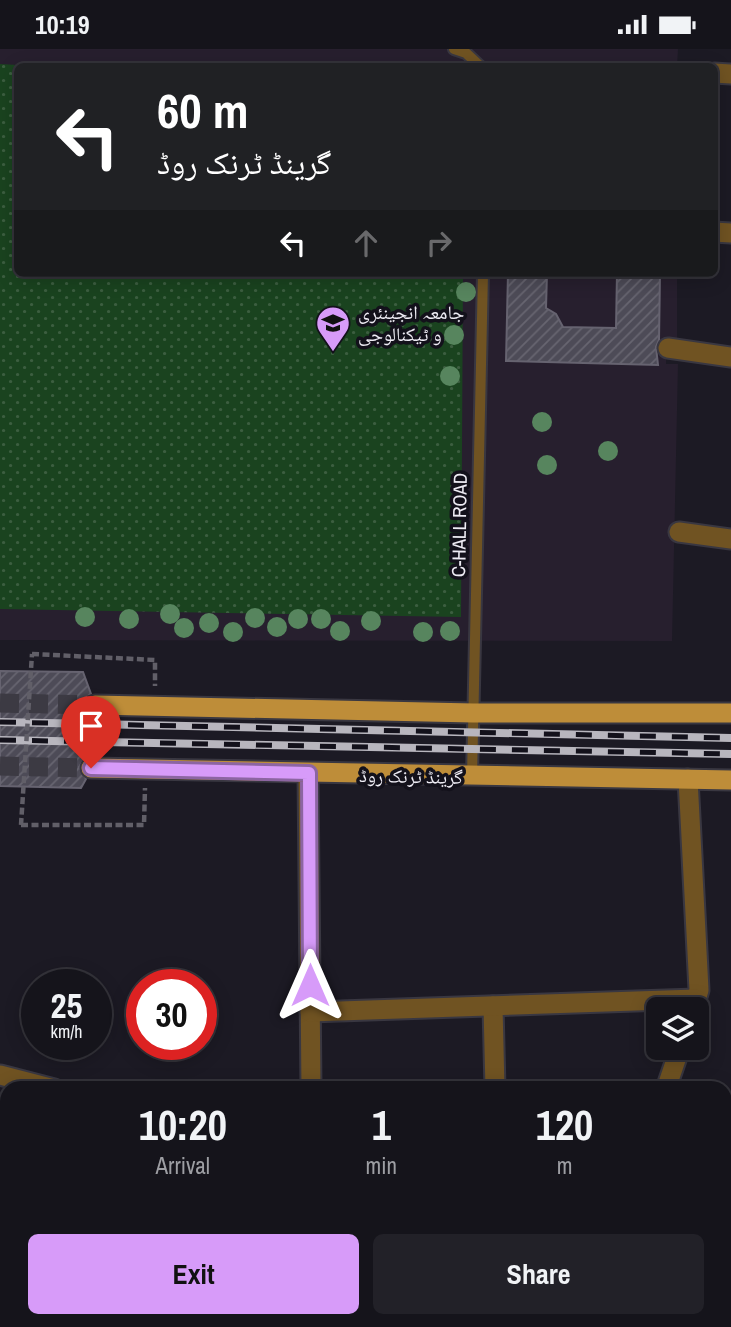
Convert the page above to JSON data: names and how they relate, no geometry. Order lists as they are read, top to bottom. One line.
{"streets":{"main road":["گرینڈ ٹرنک روڈ"],"lane":["C-HALL ROAD"]},"crossings":[["C-HALL ROAD","گرینڈ ٹرنک روڈ"]],"places":{"school or university":["جامعہ انجینئری و ٹیکنالوجی"]},"page":{"status":"10:19","turn":["60 m","گرینڈ ٹرنک روڈ"],"speed":"25 km/h","limit":"30","eta":["10:20","Arrival","1","min","120","m"],"buttons":["Exit","Share"]}}
